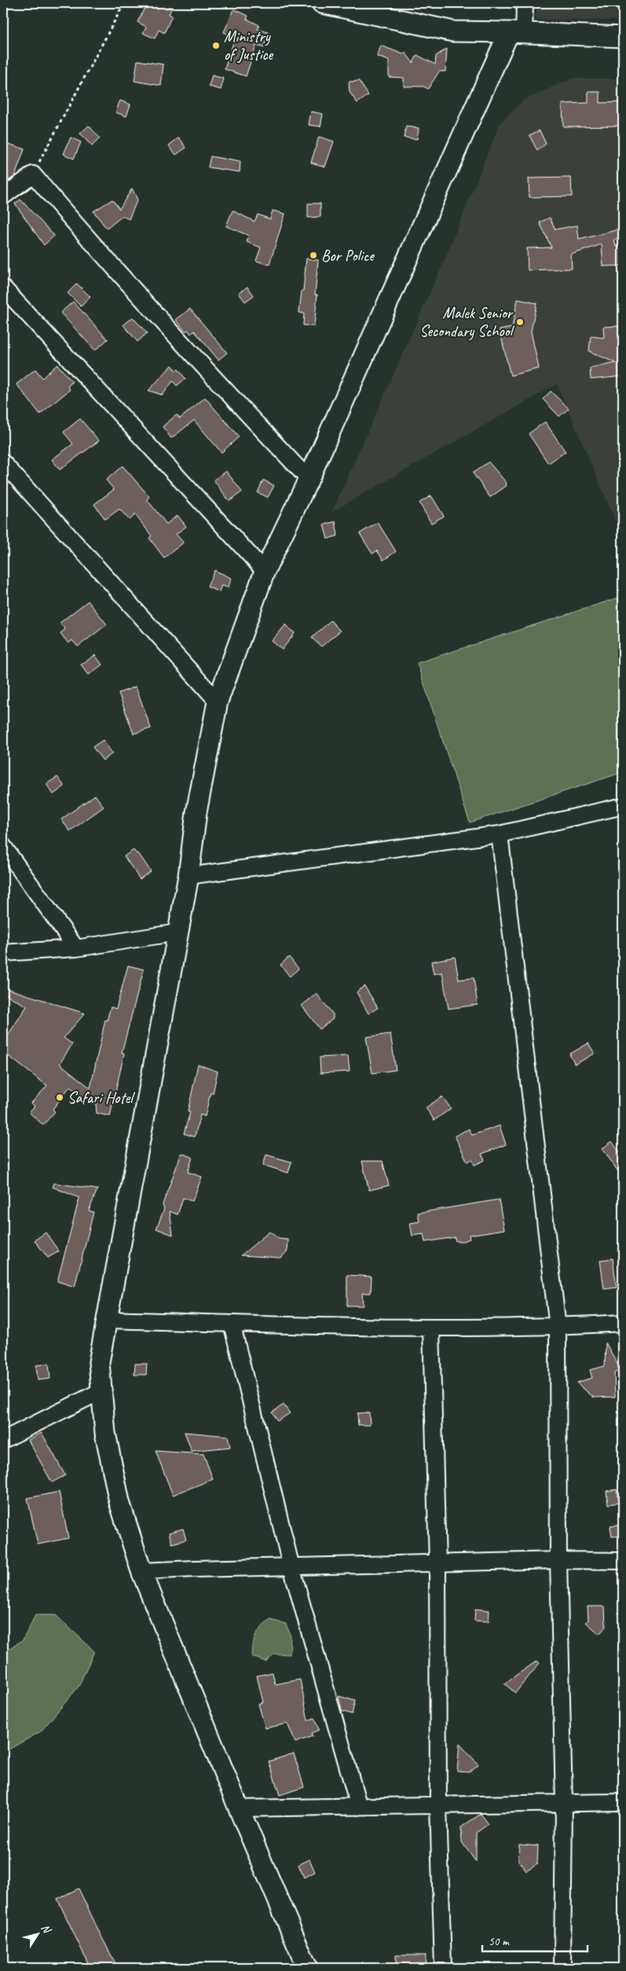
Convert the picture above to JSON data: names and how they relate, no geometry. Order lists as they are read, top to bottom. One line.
{"places":["Ministry of Justice","Bor Police","Malek Senior Secondary School","Safari Hotel"],"scale_bar":"50 m","north":"top right"}
